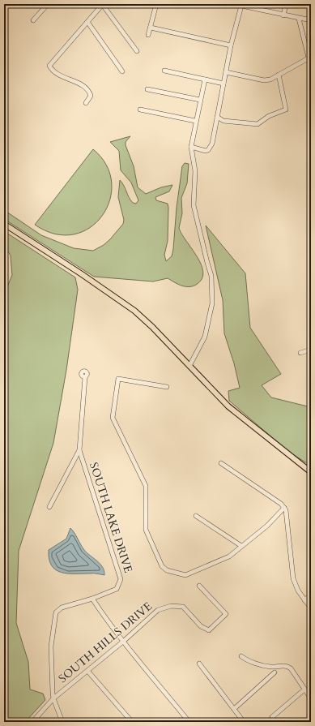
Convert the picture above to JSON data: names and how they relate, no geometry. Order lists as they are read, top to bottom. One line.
{"streets":{"street":["SOUTH LAKE DRIVE","SOUTH HILLS DRIVE"]},"crossings":[["SOUTH LAKE DRIVE","SOUTH HILLS DRIVE"]]}
